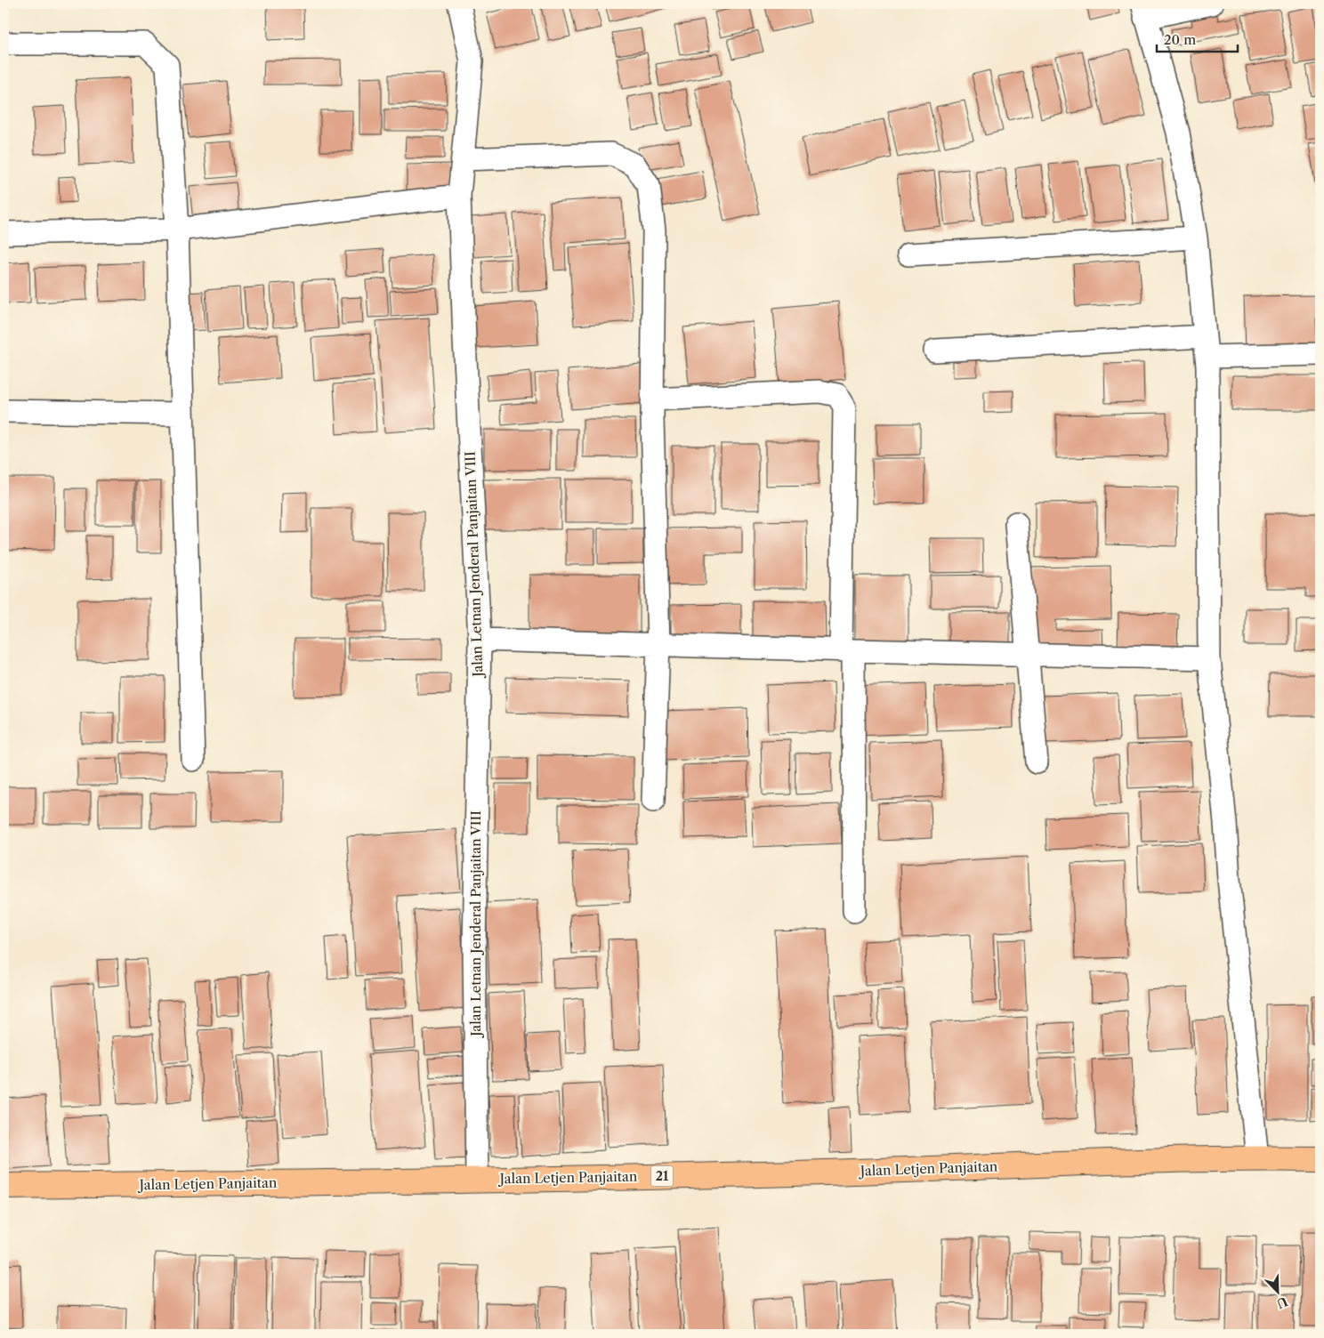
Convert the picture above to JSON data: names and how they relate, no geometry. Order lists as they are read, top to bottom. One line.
{"streets":{"highway":["Jalan Letjen Panjaitan","21"],"street":["Jalan Letnan Jenderal Panjaitan VIII"]},"crossings":[["Jalan Letnan Jenderal Panjaitan VIII","Jalan Letjen Panjaitan"]],"scale_bar":"20 m","north":"bottom right"}
